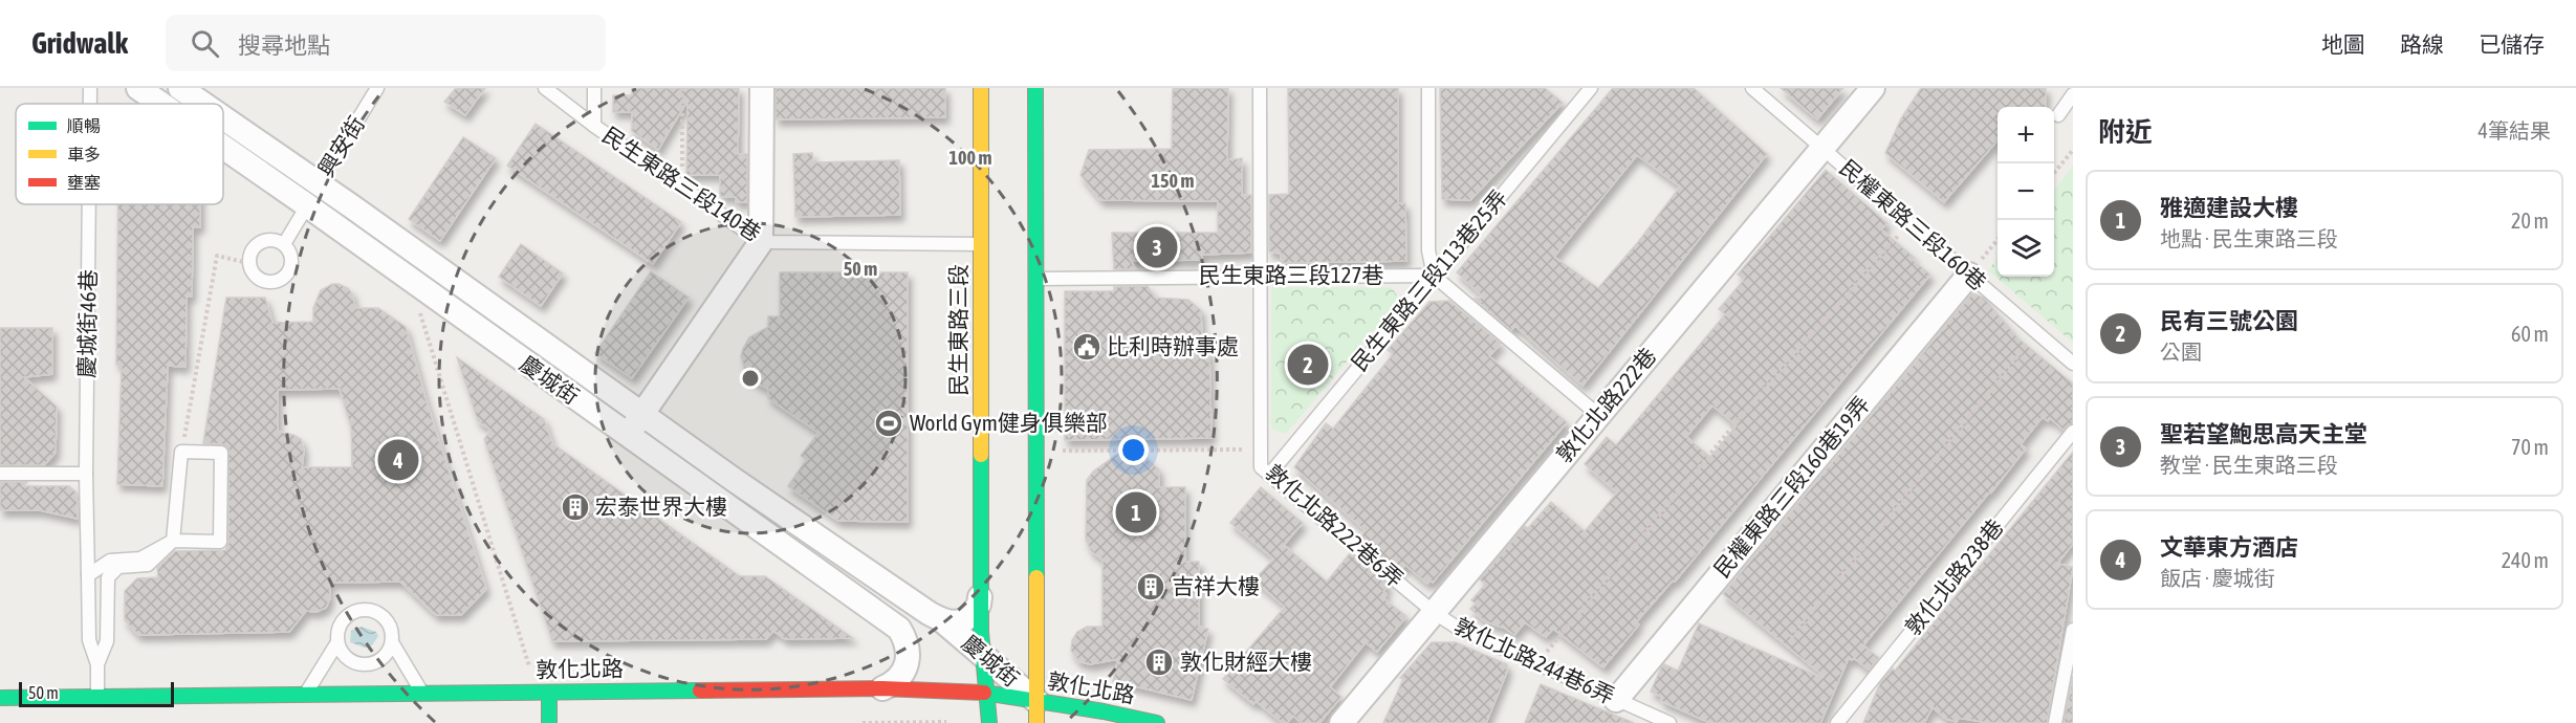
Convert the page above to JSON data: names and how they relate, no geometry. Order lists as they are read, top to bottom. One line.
{"streets":{"street":["民生東路三段","慶城街","敦化北路222巷","民權東路三段160巷19弄","敦化北路"],"lane":["興安街","民生東路三段140巷","民權東路三段160巷","民生東路三段127巷","民生東路三段113巷25弄","慶城街46巷","敦化北路222巷6弄","敦化北路238巷","敦化北路244巷6弄"]},"crossings":[["興安街","慶城街"],["民生東路三段140巷","民生東路三段"],["民權東路三段160巷","敦化北路222巷"],["民權東路三段160巷","民權東路三段160巷19弄"],["民生東路三段127巷","民生東路三段113巷25弄"],["民生東路三段127巷","敦化北路222巷6弄"],["民生東路三段113巷25弄","敦化北路222巷6弄"],["民生東路三段","慶城街"],["民生東路三段","敦化北路"],["慶城街","敦化北路"],["敦化北路222巷","敦化北路222巷6弄"],["敦化北路222巷","敦化北路244巷6弄"],["民權東路三段160巷19弄","敦化北路244巷6弄"],["敦化北路222巷6弄","敦化北路244巷6弄"]],"places":{"public building":["比利時辦事處"],"sports":["World Gym健身俱樂部"],"building":["宏泰世界大樓","吉祥大樓","敦化財經大樓"]},"legend":["順暢","車多","壅塞"],"scale_bar":"50 m","page":{"header":"Gridwalk","search":"搜尋地點","nav":["地圖","路線","已儲存"],"heading":["附近","4筆結果"],"map_buttons":["+","−"],"list":[{"mark":"1","name":"雅適建設大樓","note":"地點 · 民生東路三段","value":"20 m"},{"mark":"2","name":"民有三號公園","note":"公園","value":"60 m"},{"mark":"3","name":"聖若望鮑思高天主堂","note":"教堂 · 民生東路三段","value":"70 m"},{"mark":"4","name":"文華東方酒店","note":"飯店 · 慶城街","value":"240 m"}],"pins":["3","2","4","1"],"scale":"50 m"},"rings":["100 m","150 m","50 m"]}
